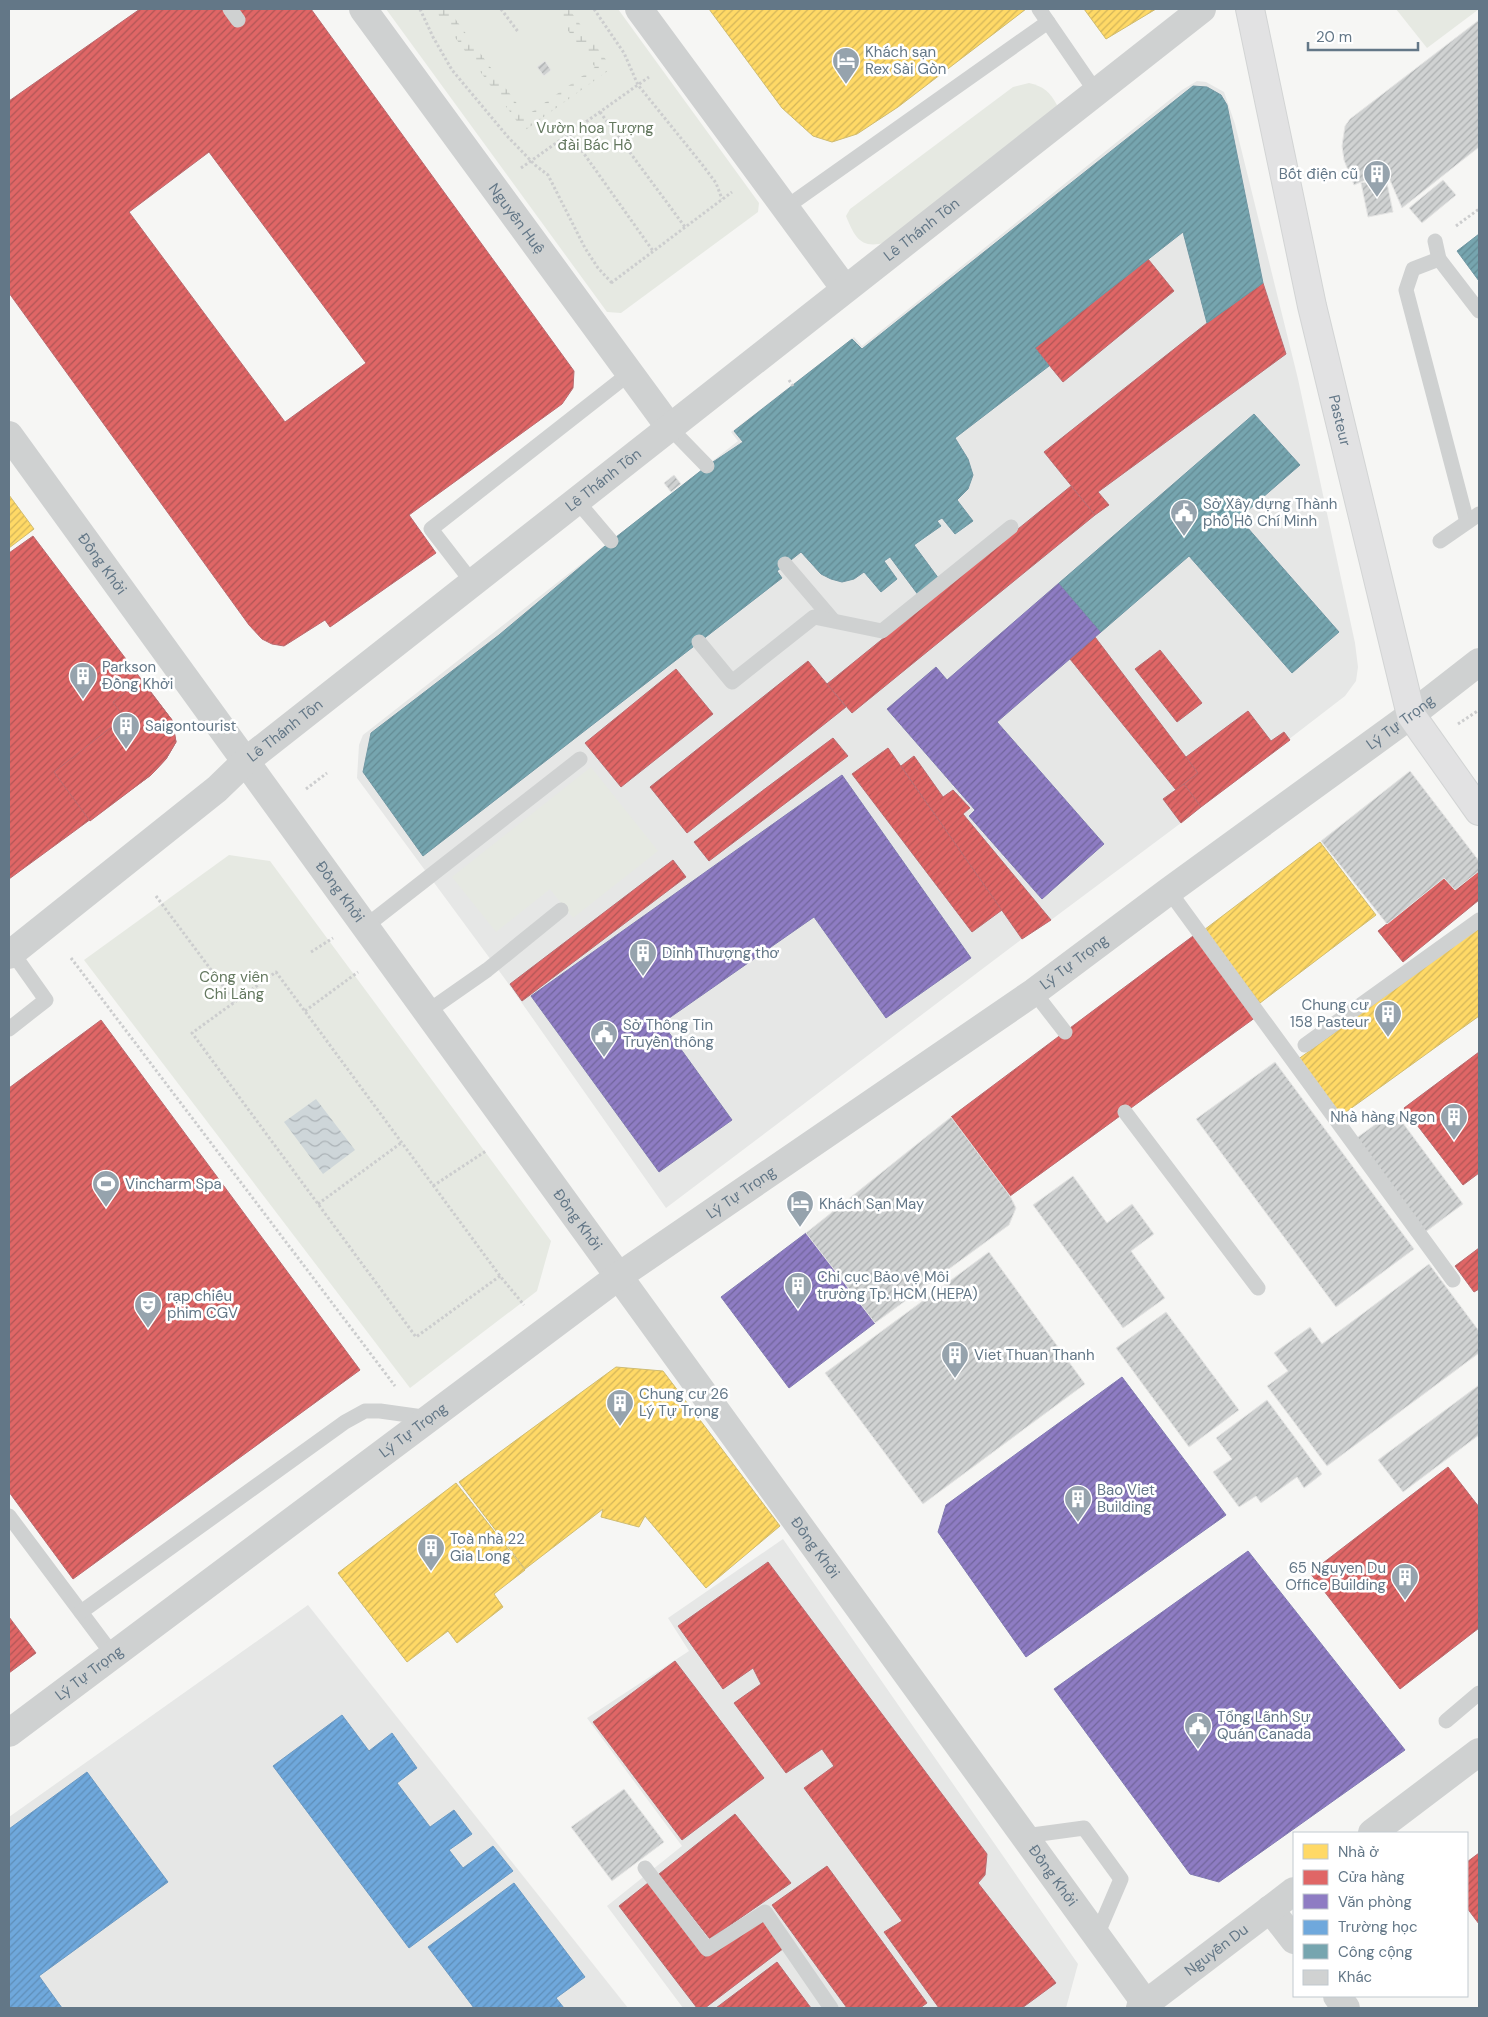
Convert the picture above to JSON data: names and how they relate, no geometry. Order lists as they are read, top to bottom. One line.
{"streets":{"main road":["Pasteur"],"street":["Nguyễn Huệ","Lê Thánh Tôn","Ðồng Khởi","Lý Tự Trọng","Nguyễn Du"]},"crossings":[["Nguyễn Huệ","Lê Thánh Tôn"],["Lê Thánh Tôn","Ðồng Khởi"],["Pasteur","Lý Tự Trọng"],["Ðồng Khởi","Lý Tự Trọng"],["Ðồng Khởi","Nguyễn Du"]],"parks":["Vườn hoa Tượng đài Bác Hồ","Công viên Chi Lăng"],"places":{"hotel":["Khách sạn Rex Sài Gòn","Khách Sạn May"],"building":["Bốt điện cũ","Parkson Đồng Khởi","Saigontourist","Dinh Thượng thơ","Chung cư 158 Pasteur","Nhà hàng Ngon","Chi cục Bảo vệ Môi trường Tp. HCM (HEPA)","Viet Thuan Thanh","Chung cư 26 Lý Tự Trọng","Bao Viet Building","Toà nhà 22 Gia Long","65 Nguyen Du Office Building"],"public building":["Sở Xây dựng Thành phố Hồ Chí Minh","Sở Thông Tin Truyền thông","Tổng Lãnh Sự Quán Canada"],"sports":["Vincharm Spa"],"theatre":["rạp chiếu phim CGV"]},"legend":["Nhà ở","Cửa hàng","Văn phòng","Trường học","Công cộng","Khác"],"scale_bar":"20 m"}
